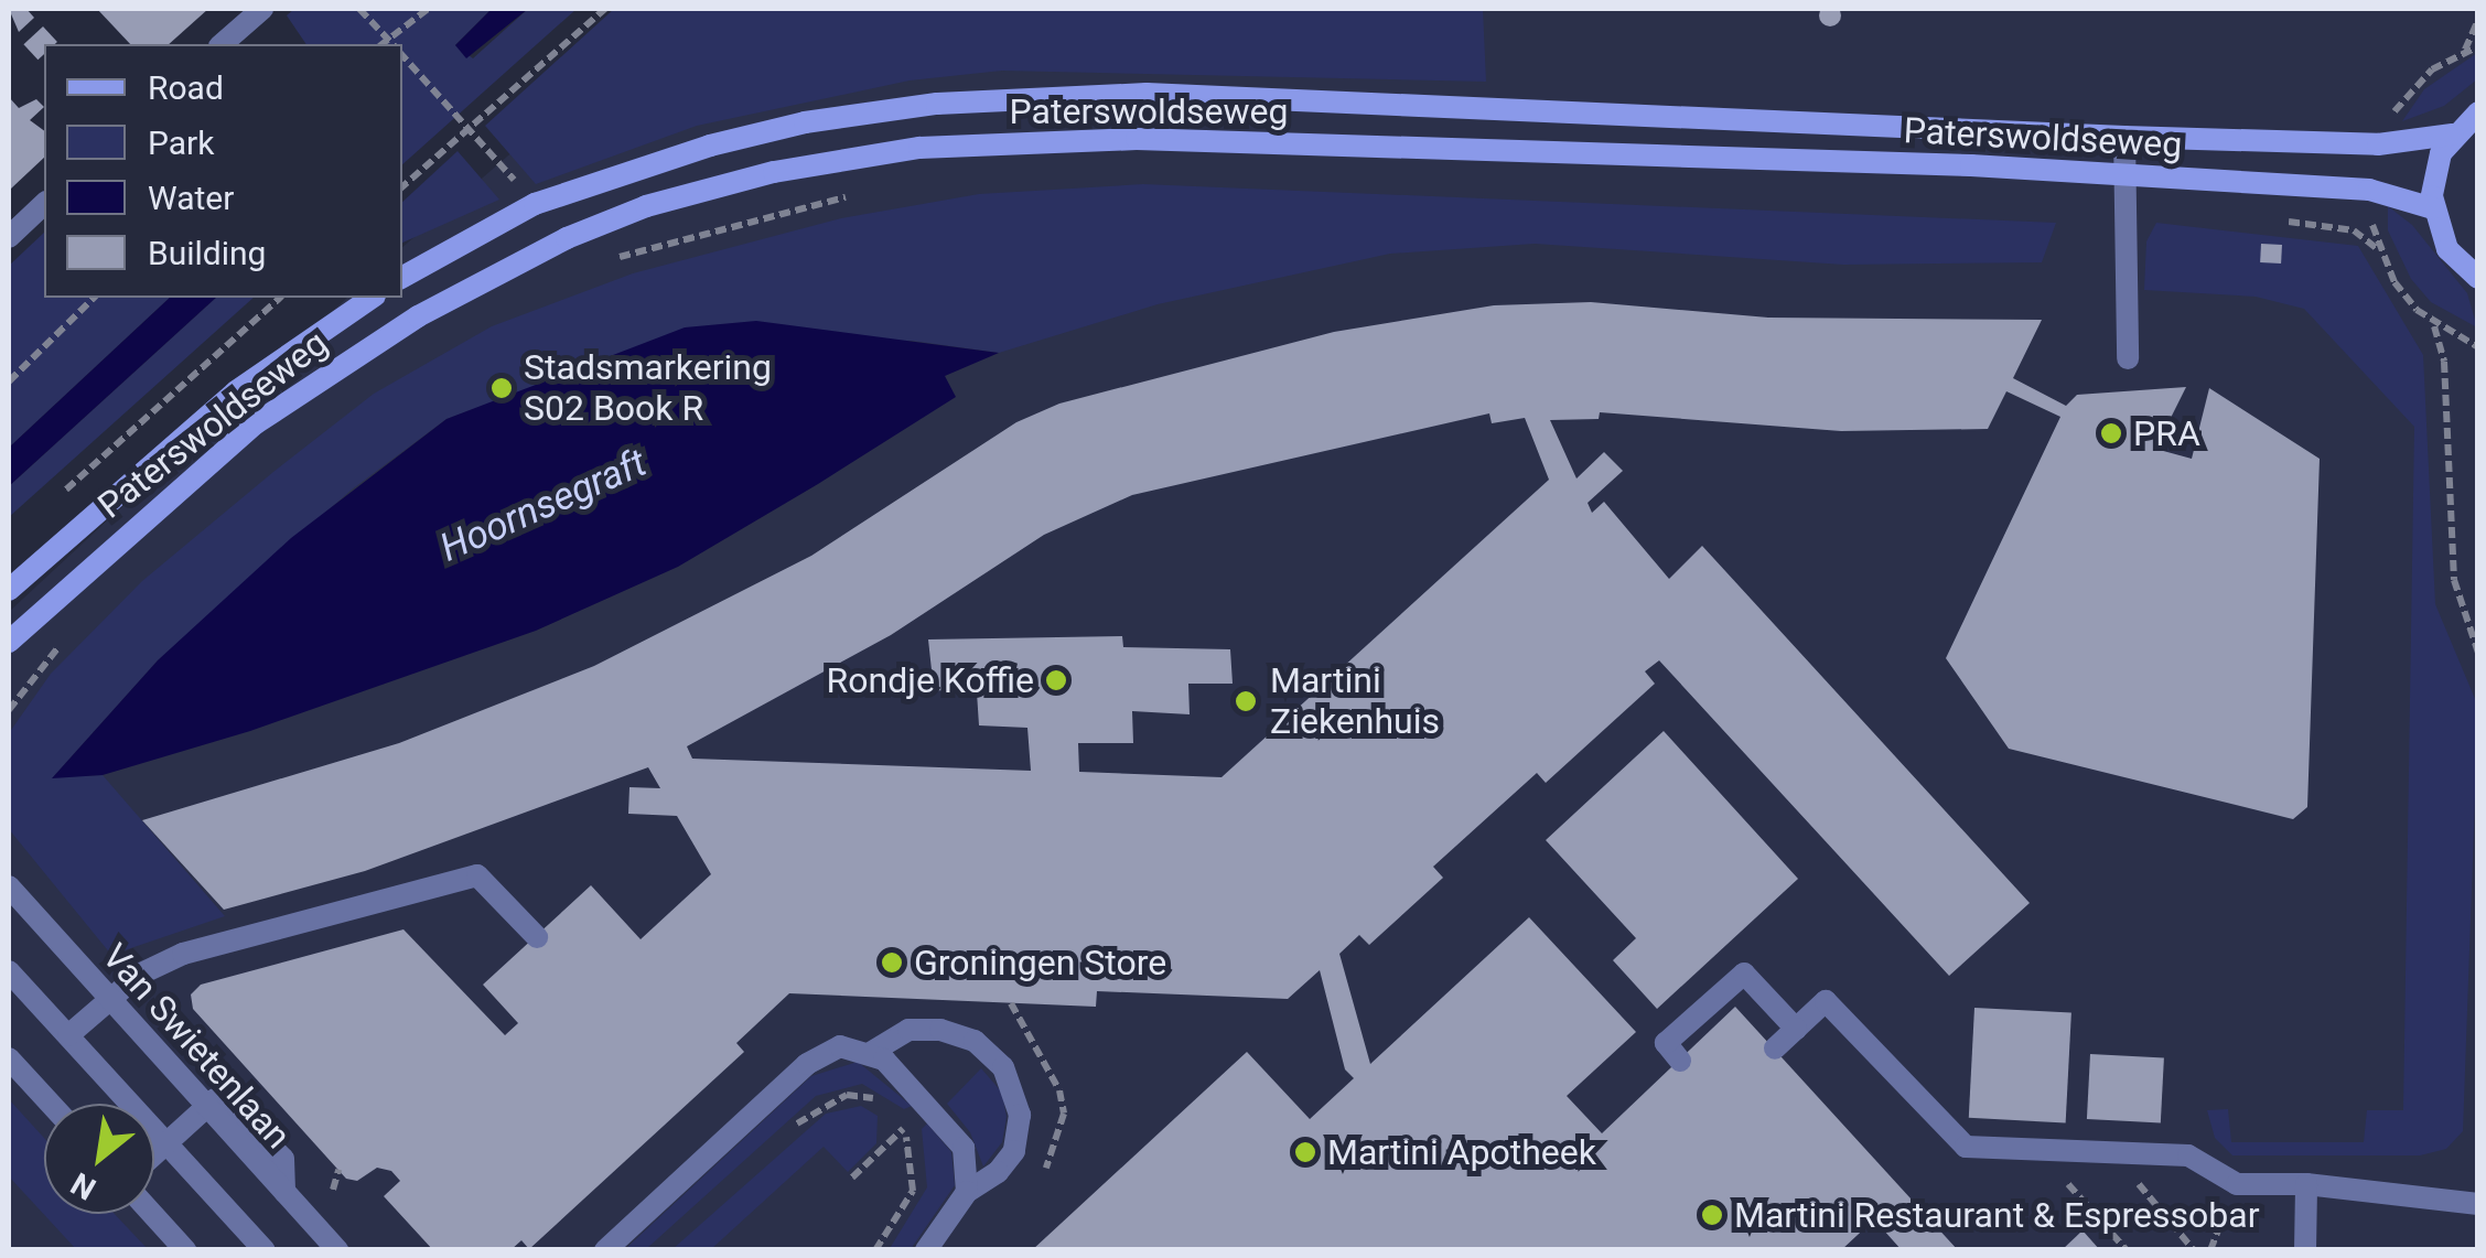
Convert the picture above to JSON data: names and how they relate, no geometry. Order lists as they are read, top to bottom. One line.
{"streets":{"main road":["Paterswoldseweg"],"street":["Van Swietenlaan"]},"water":["Hoornsegraft"],"places":["Stadsmarkering S02 Book R","PRA","Rondje Koffie","Martini Ziekenhuis","Groningen Store","Martini Apotheek","Martini Restaurant & Espressobar"],"legend":["Road","Park","Water","Building"],"north":"bottom left"}
